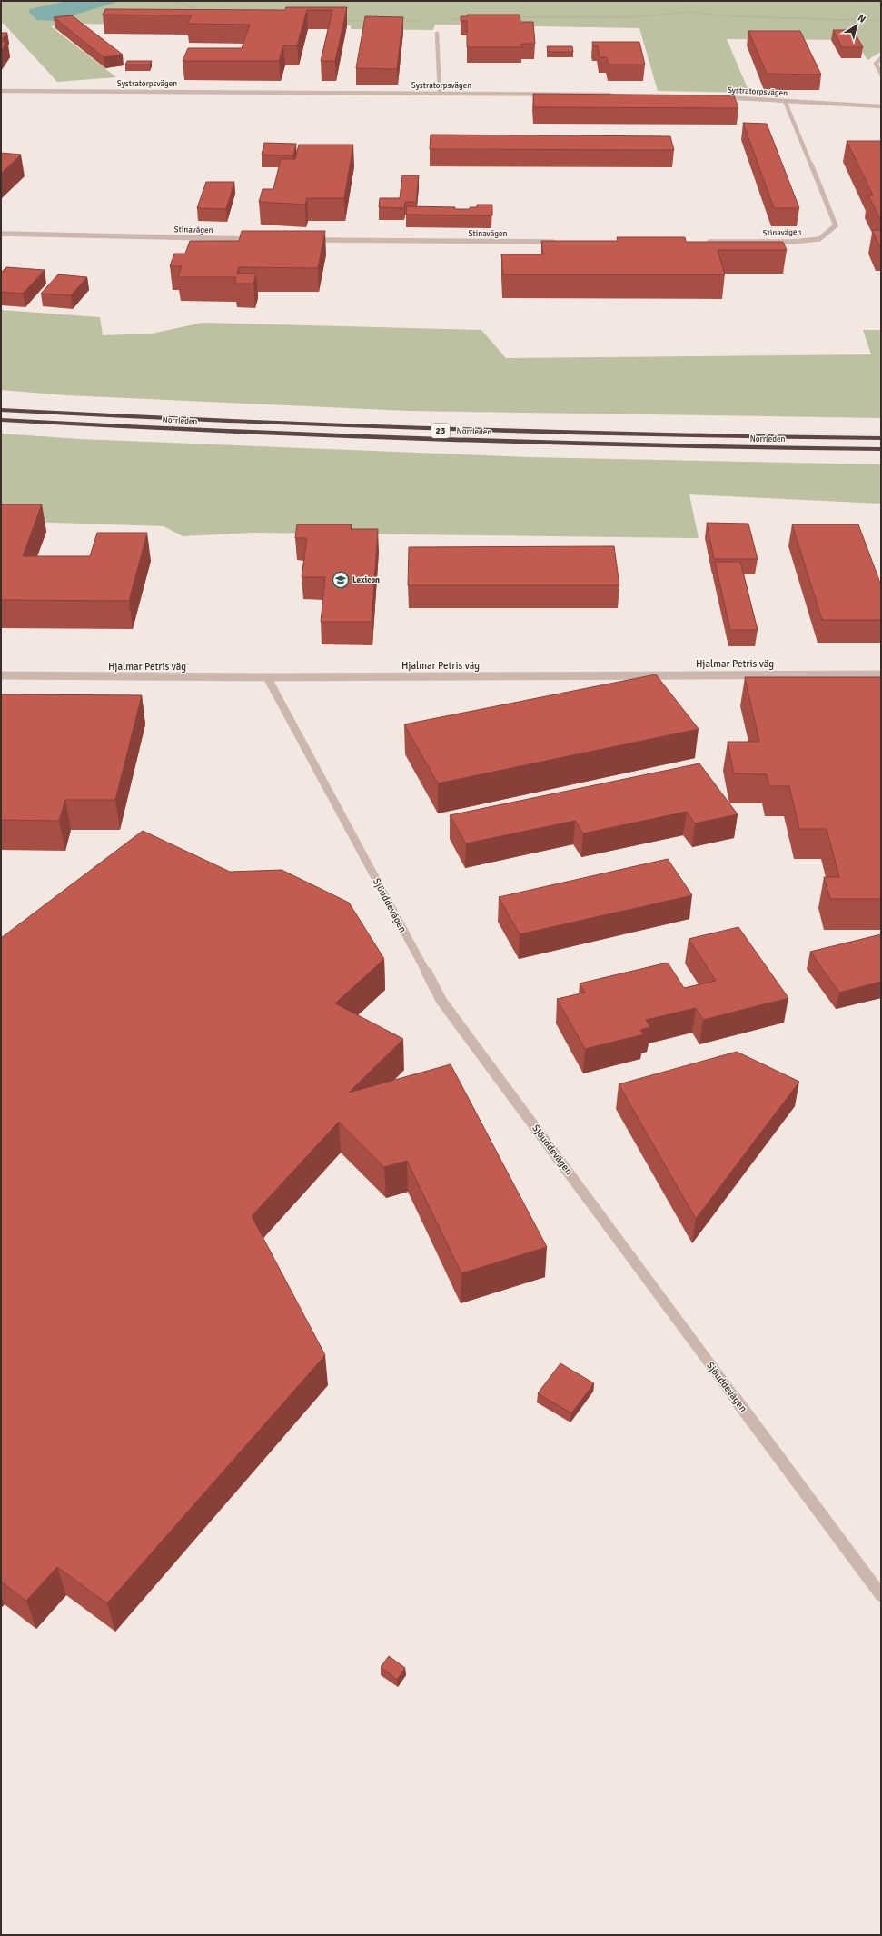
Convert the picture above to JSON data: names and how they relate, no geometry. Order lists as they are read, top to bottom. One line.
{"streets":{"highway":["Norrleden","23"],"street":["Systratorpsvägen","Stinavägen","Hjalmar Petris väg","Sjöuddevägen"]},"crossings":[["Systratorpsvägen","Stinavägen"],["Hjalmar Petris väg","Sjöuddevägen"]],"places":{"school or university":["Lexicon"]},"north":"top right"}
